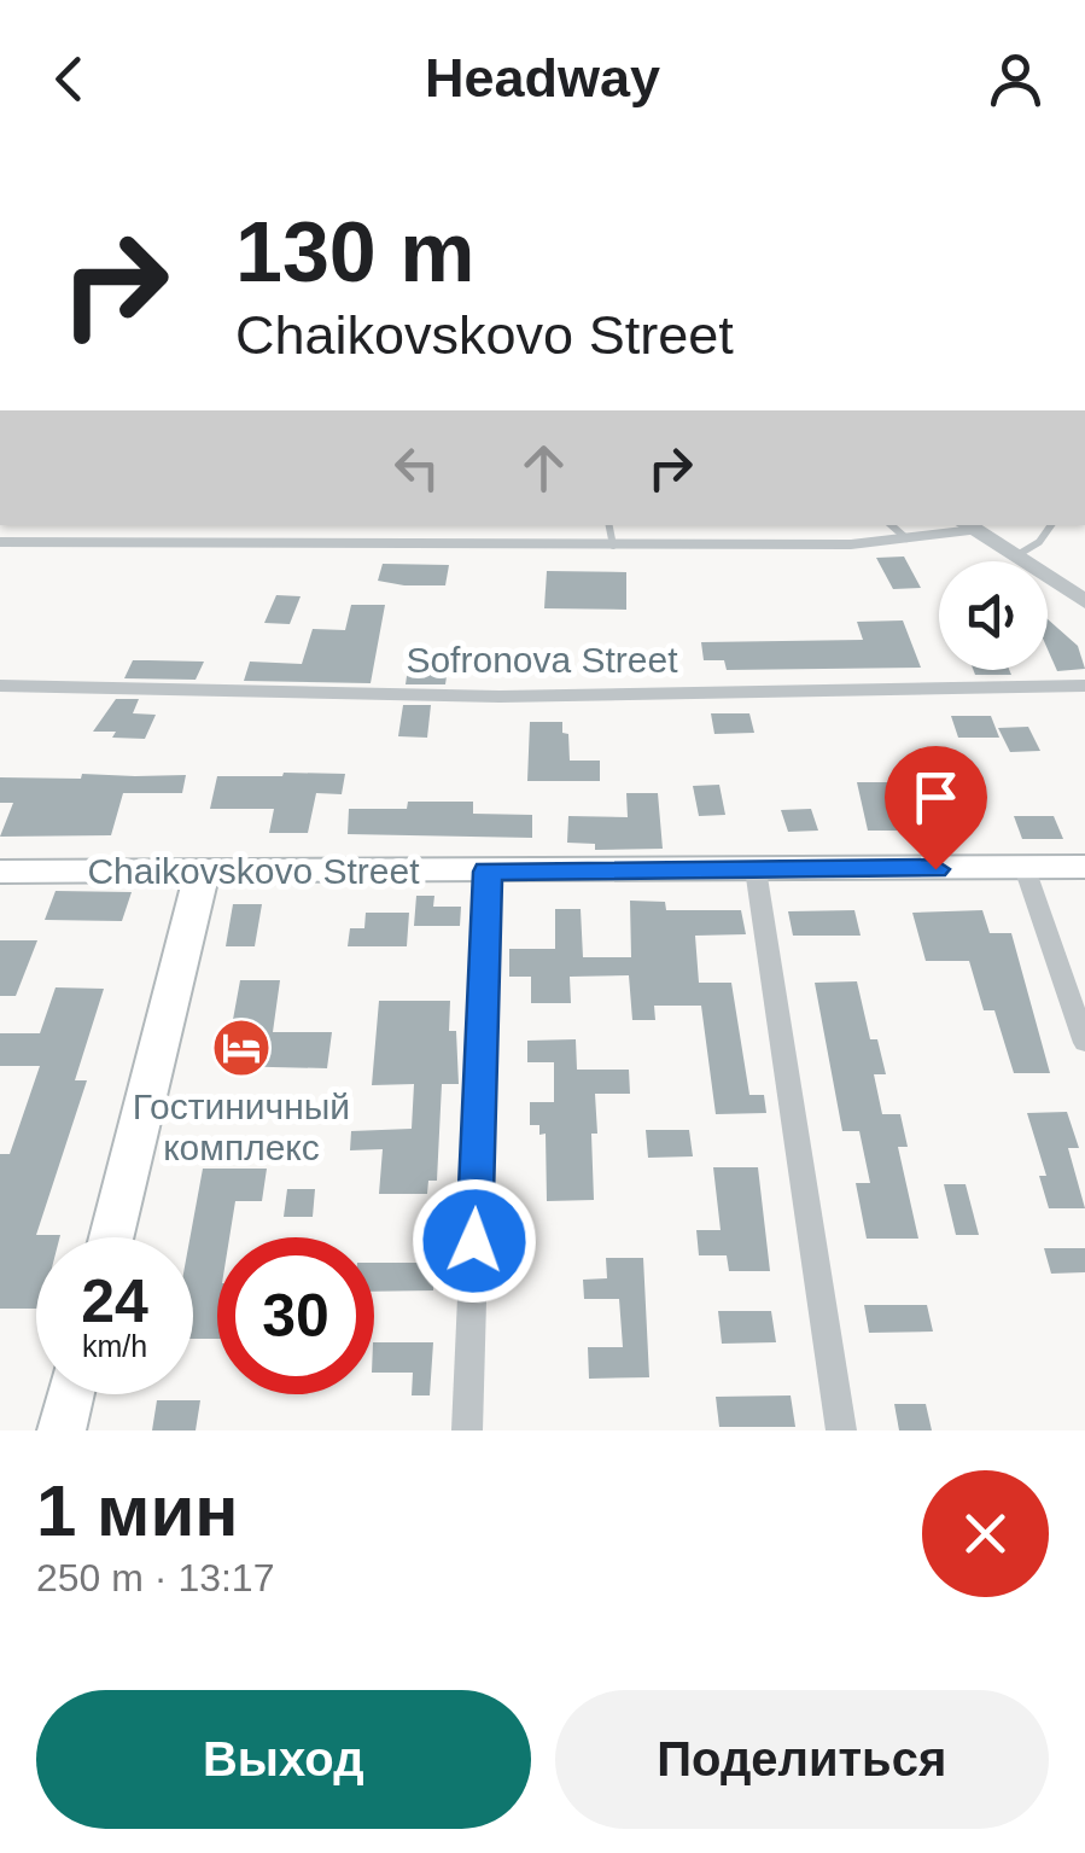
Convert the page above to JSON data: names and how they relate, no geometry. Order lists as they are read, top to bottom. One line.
{"streets":{"main road":["Chaikovskovo Street"],"street":["Sofronova Street"]},"places":{"hotel":["Гостиничный комплекс"]},"page":{"header":"Headway","turn":["130 m","Chaikovskovo Street"],"speed":"24 km/h","limit":"30","heading":["1 мин","250 m · 13:17"],"buttons":["Выход","Поделиться"]}}
